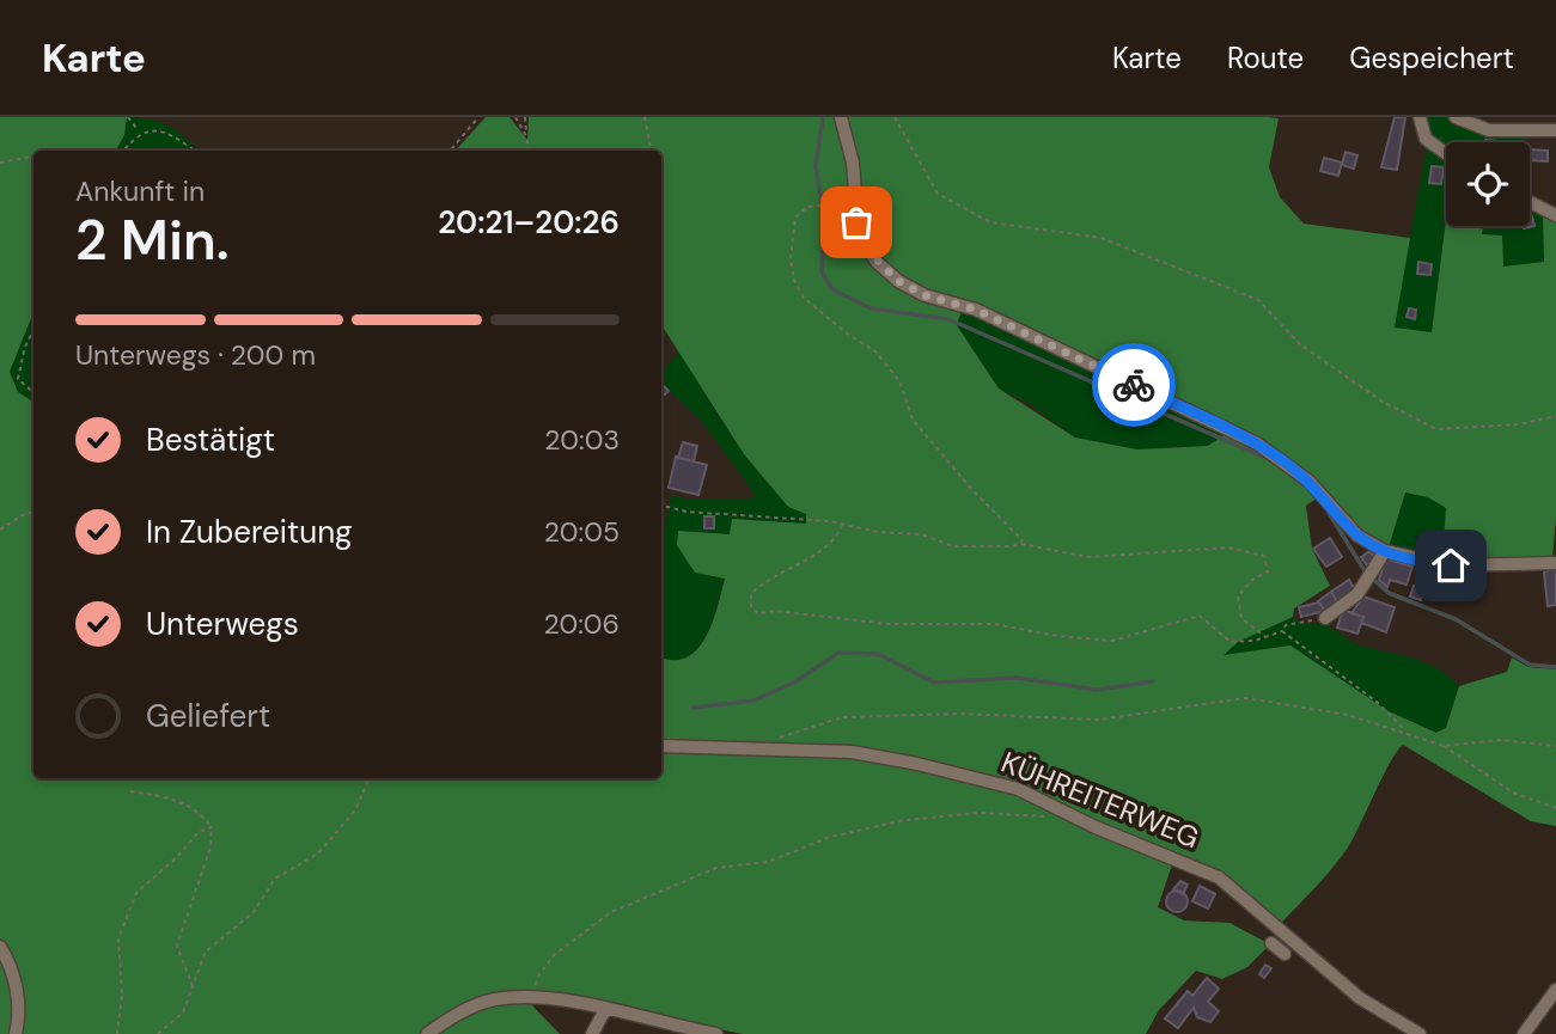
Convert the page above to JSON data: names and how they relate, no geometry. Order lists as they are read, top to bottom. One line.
{"streets":{"street":["KÜHREITERWEG"]},"page":{"header":"Karte","nav":["Karte","Route","Gespeichert"],"heading":["2 Min.","Ankunft in","20:21–20:26"],"bar":"Unterwegs · 200 m","list":[["Bestätigt","20:03"],["In Zubereitung","20:05"],["Unterwegs","20:06"],"Geliefert"]}}
